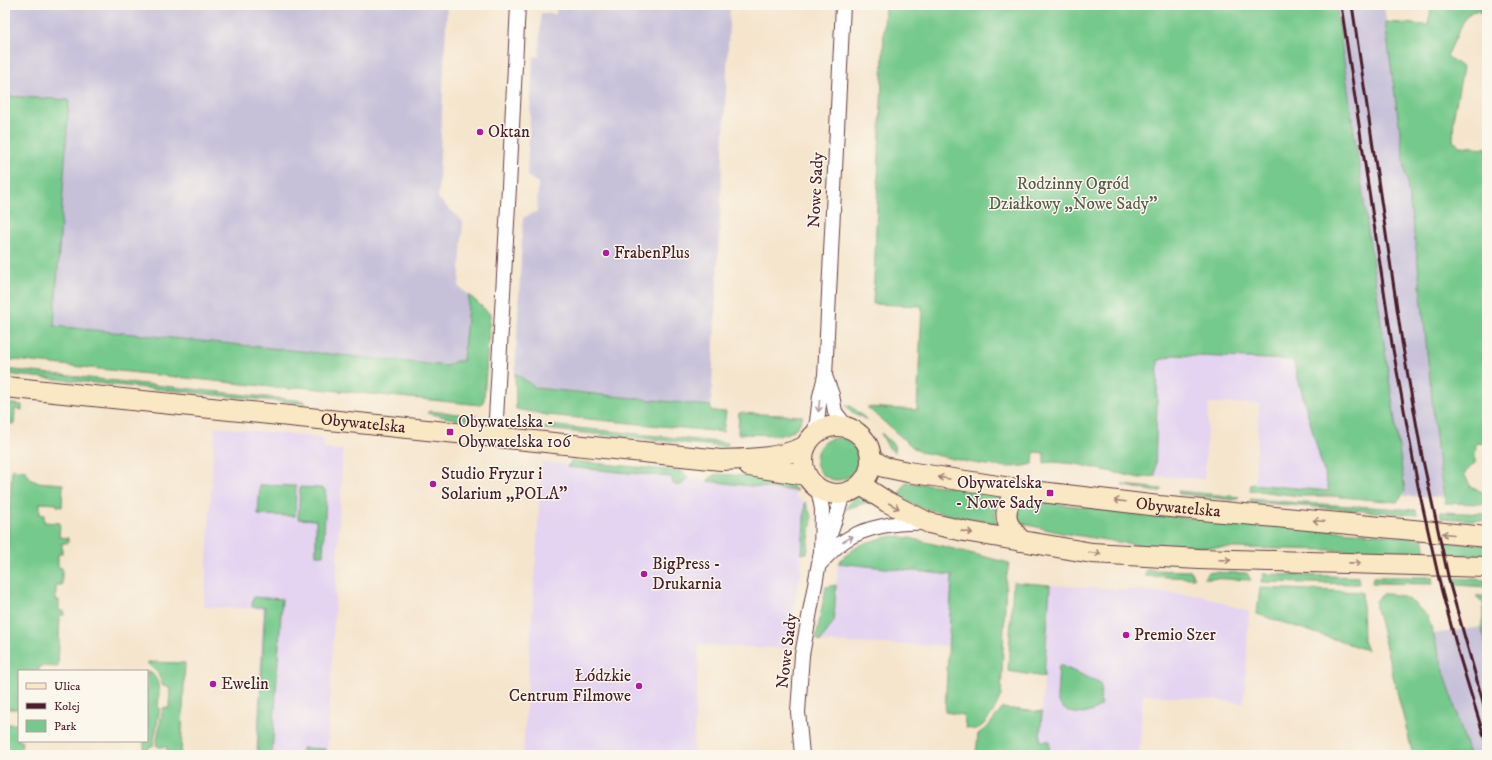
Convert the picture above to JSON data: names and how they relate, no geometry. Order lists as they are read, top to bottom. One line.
{"streets":{"main road":["Obywatelska"],"street":["Nowe Sady"]},"crossings":[["Nowe Sady","Obywatelska"]],"parks":["Rodzinny Ogród Działkowy „Nowe Sady”"],"places":{"other":["Oktan","FrabenPlus","Studio Fryzur i Solarium „POLA”","BigPress - Drukarnia","Premio Szer","Ewelin","Łódzkie Centrum Filmowe"],"transit":["Obywatelska - Obywatelska 106","Obywatelska - Nowe Sady"]},"legend":["Ulica","Kolej","Park"]}
